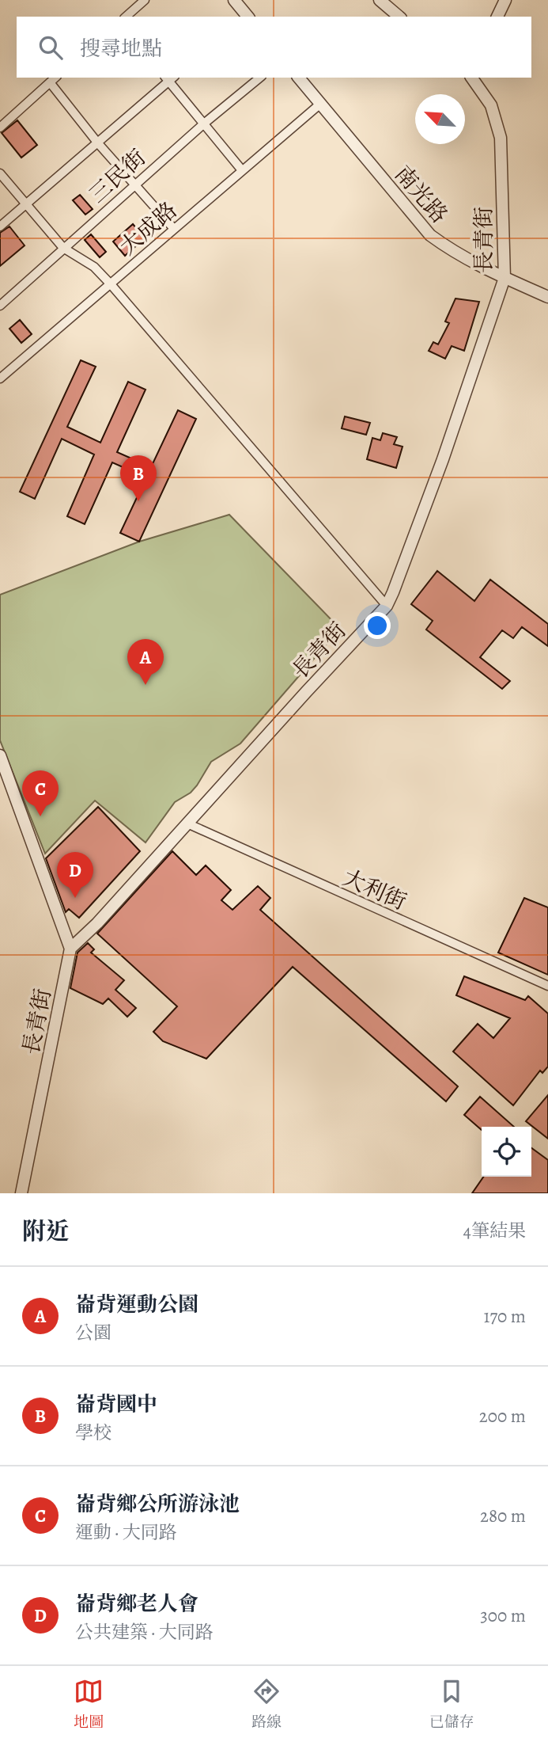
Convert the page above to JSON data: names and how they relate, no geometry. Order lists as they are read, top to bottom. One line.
{"streets":{"street":["三民街","南光路","大成路","長青街","大利街"]},"crossings":[["南光路","大成路"],["南光路","長青街"],["長青街","大利街"]],"north":"top left","page":{"search":"搜尋地點","pins":["B","A","C","D"],"heading":["附近","4筆結果"],"list":[{"mark":"A","name":"崙背運動公園","note":"公園","value":"170 m"},{"mark":"B","name":"崙背國中","note":"學校","value":"200 m"},{"mark":"C","name":"崙背鄉公所游泳池","note":"運動 · 大同路","value":"280 m"},{"mark":"D","name":"崙背鄉老人會","note":"公共建築 · 大同路","value":"300 m"}],"nav":["地圖","路線","已儲存"]}}
